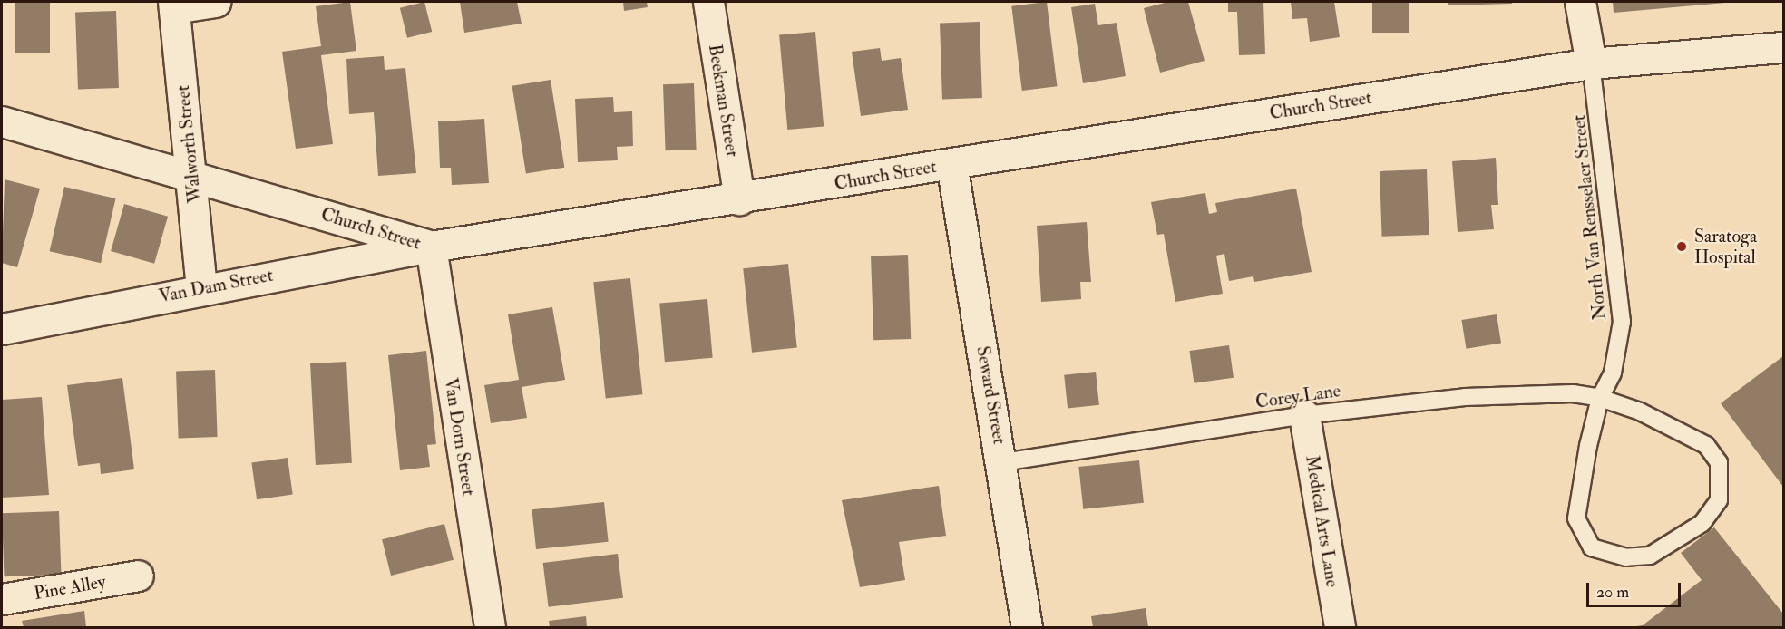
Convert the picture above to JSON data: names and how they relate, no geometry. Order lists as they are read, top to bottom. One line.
{"streets":{"main road":["Beekman Street","Church Street","Walworth Street","Van Dam Street","Seward Street","Van Dorn Street","Medical Arts Lane","Pine Alley"],"lane":["North Van Rensselaer Street","Corey Lane"]},"crossings":[["Beekman Street","Church Street"],["Church Street","Walworth Street"],["Church Street","North Van Rensselaer Street"],["Church Street","Van Dam Street"],["Church Street","Seward Street"],["Church Street","Van Dorn Street"],["Walworth Street","Van Dam Street"],["North Van Rensselaer Street","Corey Lane"],["Van Dam Street","Van Dorn Street"],["Seward Street","Corey Lane"],["Corey Lane","Medical Arts Lane"]],"places":["Saratoga Hospital"],"scale_bar":"20 m"}
